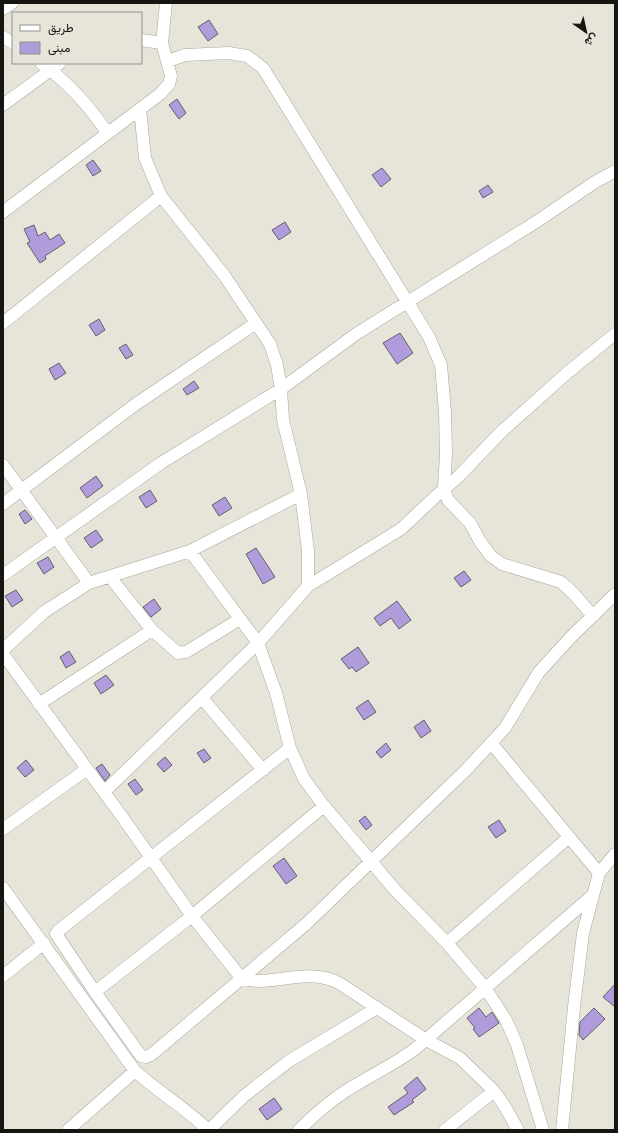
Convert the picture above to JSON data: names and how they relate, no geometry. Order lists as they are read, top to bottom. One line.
{"legend":["طريق","مبنى"],"north":"bottom right"}
